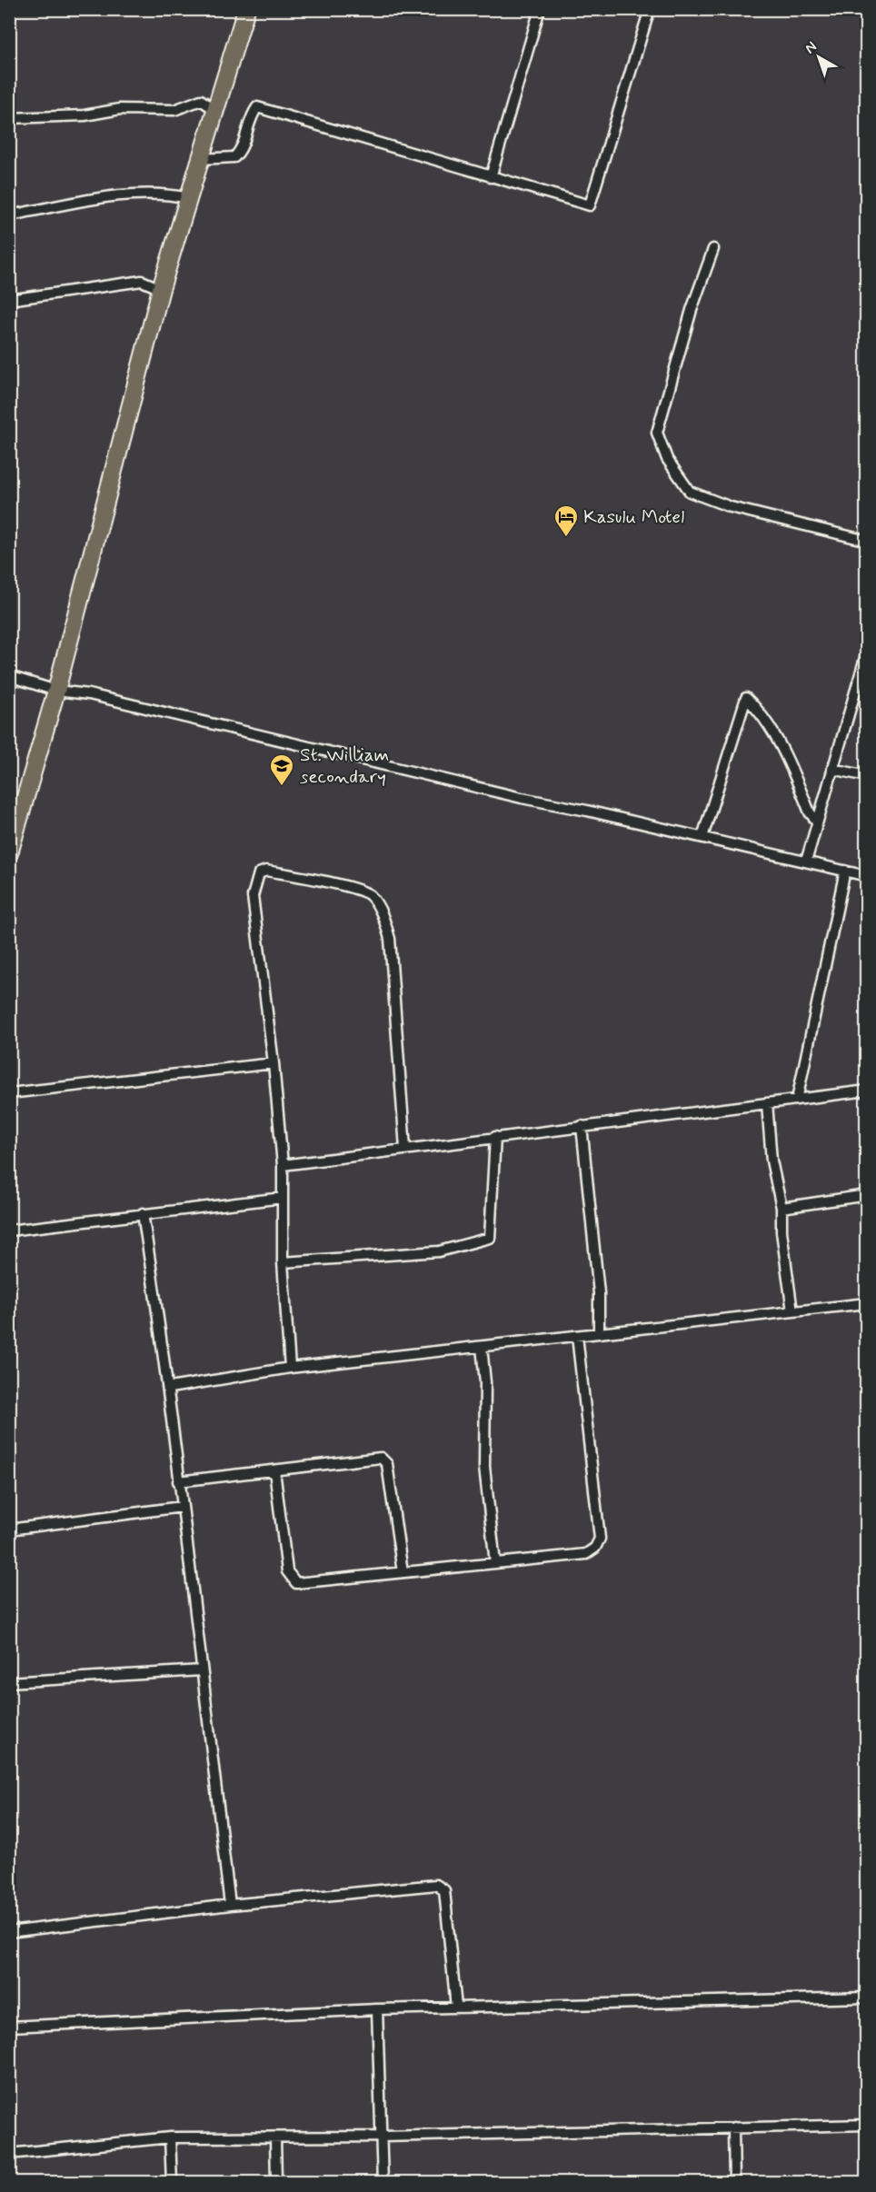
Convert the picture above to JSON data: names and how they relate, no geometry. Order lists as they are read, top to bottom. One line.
{"places":{"hotel":["Kasulu Motel"],"school or university":["St. William secondary"]},"north":"top left"}
